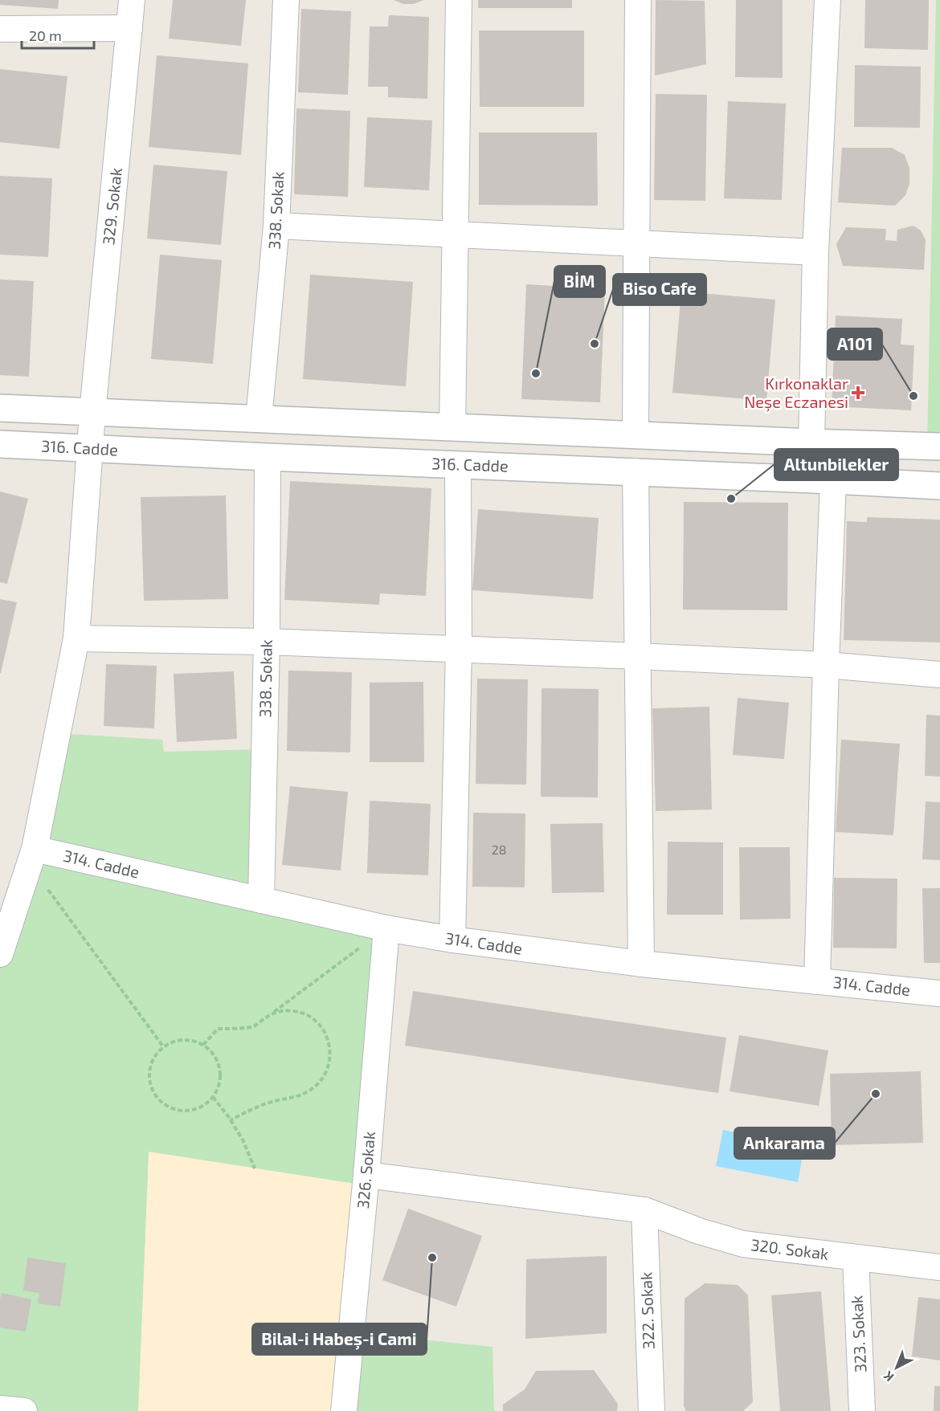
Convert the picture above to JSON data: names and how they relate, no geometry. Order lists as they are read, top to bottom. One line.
{"streets":{"street":["329. Sokak","338. Sokak","316. Cadde","314. Cadde","326. Sokak","320. Sokak","322. Sokak","323. Sokak"]},"crossings":[["329. Sokak","316. Cadde"],["338. Sokak","316. Cadde"],["338. Sokak","314. Cadde"],["314. Cadde","326. Sokak"],["326. Sokak","320. Sokak"],["320. Sokak","322. Sokak"],["320. Sokak","323. Sokak"]],"places":{"other":["Biso Cafe","BİM","A101","Altunbilekler","Ankarama","Bilal-i Habeş-i Cami"],"health":["Kırkonaklar Neşe Eczanesi"]},"house_numbers":["28"],"scale_bar":"20 m","north":"bottom left"}
